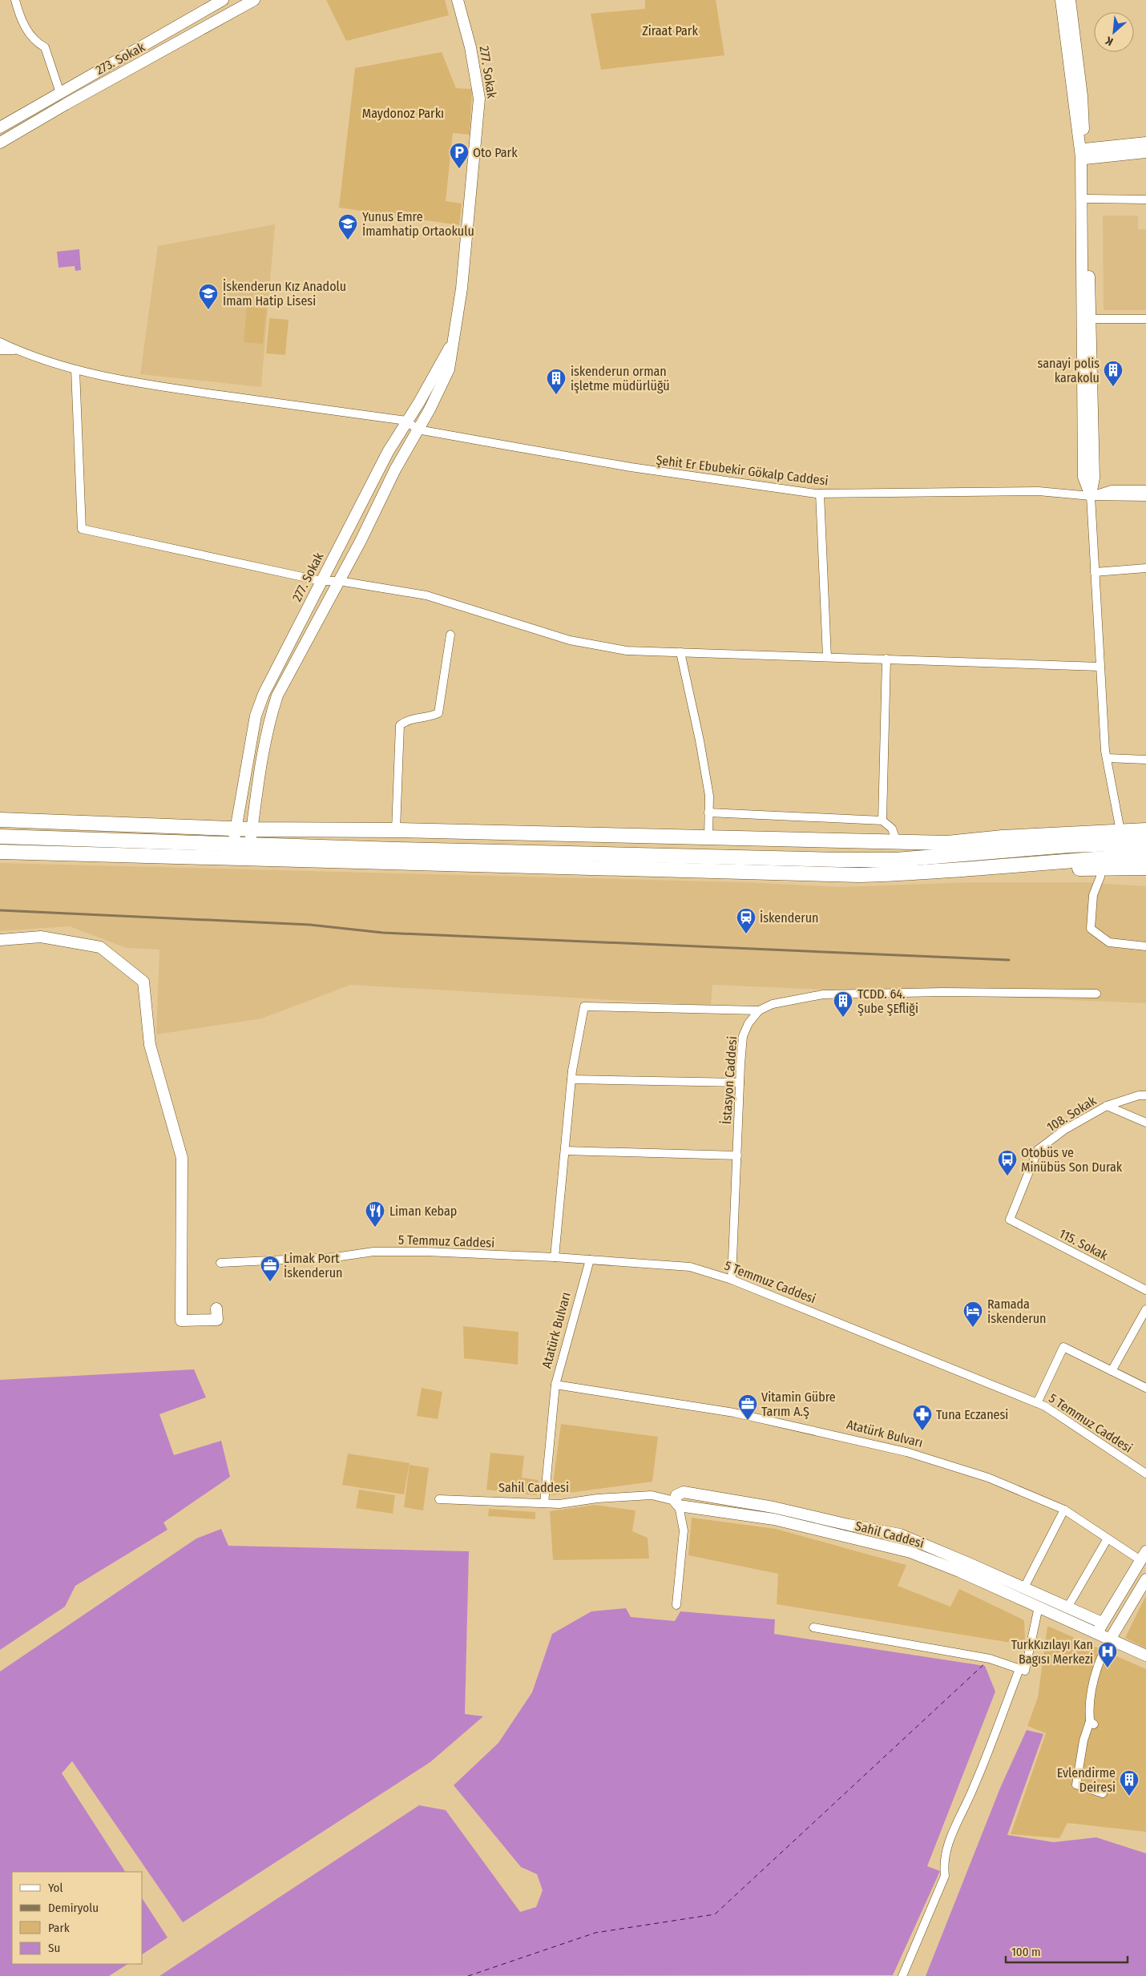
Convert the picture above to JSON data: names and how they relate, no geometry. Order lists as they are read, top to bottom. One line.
{"streets":{"street":["273. Sokak","277. Sokak","Şehit Er Ebubekir Gökalp Caddesi","İstasyon Caddesi","108. Sokak","5 Temmuz Caddesi","115. Sokak","Atatürk Bulvarı","Sahil Caddesi"]},"crossings":[["277. Sokak","Şehit Er Ebubekir Gökalp Caddesi"],["İstasyon Caddesi","5 Temmuz Caddesi"],["108. Sokak","115. Sokak"],["5 Temmuz Caddesi","Atatürk Bulvarı"]],"parks":["Ziraat Park","Maydonoz Parkı"],"places":{"parking":["Oto Park"],"school or university":["Yunus Emre İmamhatip Ortaokulu","İskenderun Kız Anadolu İmam Hatip Lisesi"],"building":["sanayi polis karakolu","iskenderun orman işletme müdürlüğü","TCDD. 64. Şube ŞEfliği","Evlendirme Deiresi"],"station":["İskenderun"],"bus stop":["Otobüs ve Minübüs Son Durak"],"restaurant":["Liman Kebap"],"office":["Limak Port İskenderun","Vitamin Gübre Tarım A.Ş"],"hotel":["Ramada İskenderun"],"pharmacy":["Tuna Eczanesi"],"hospital":["TurkKızılayı Kan Bagısı Merkezi"]},"legend":["Yol","Demiryolu","Park","Su"],"scale_bar":"100 m","north":"bottom left"}
